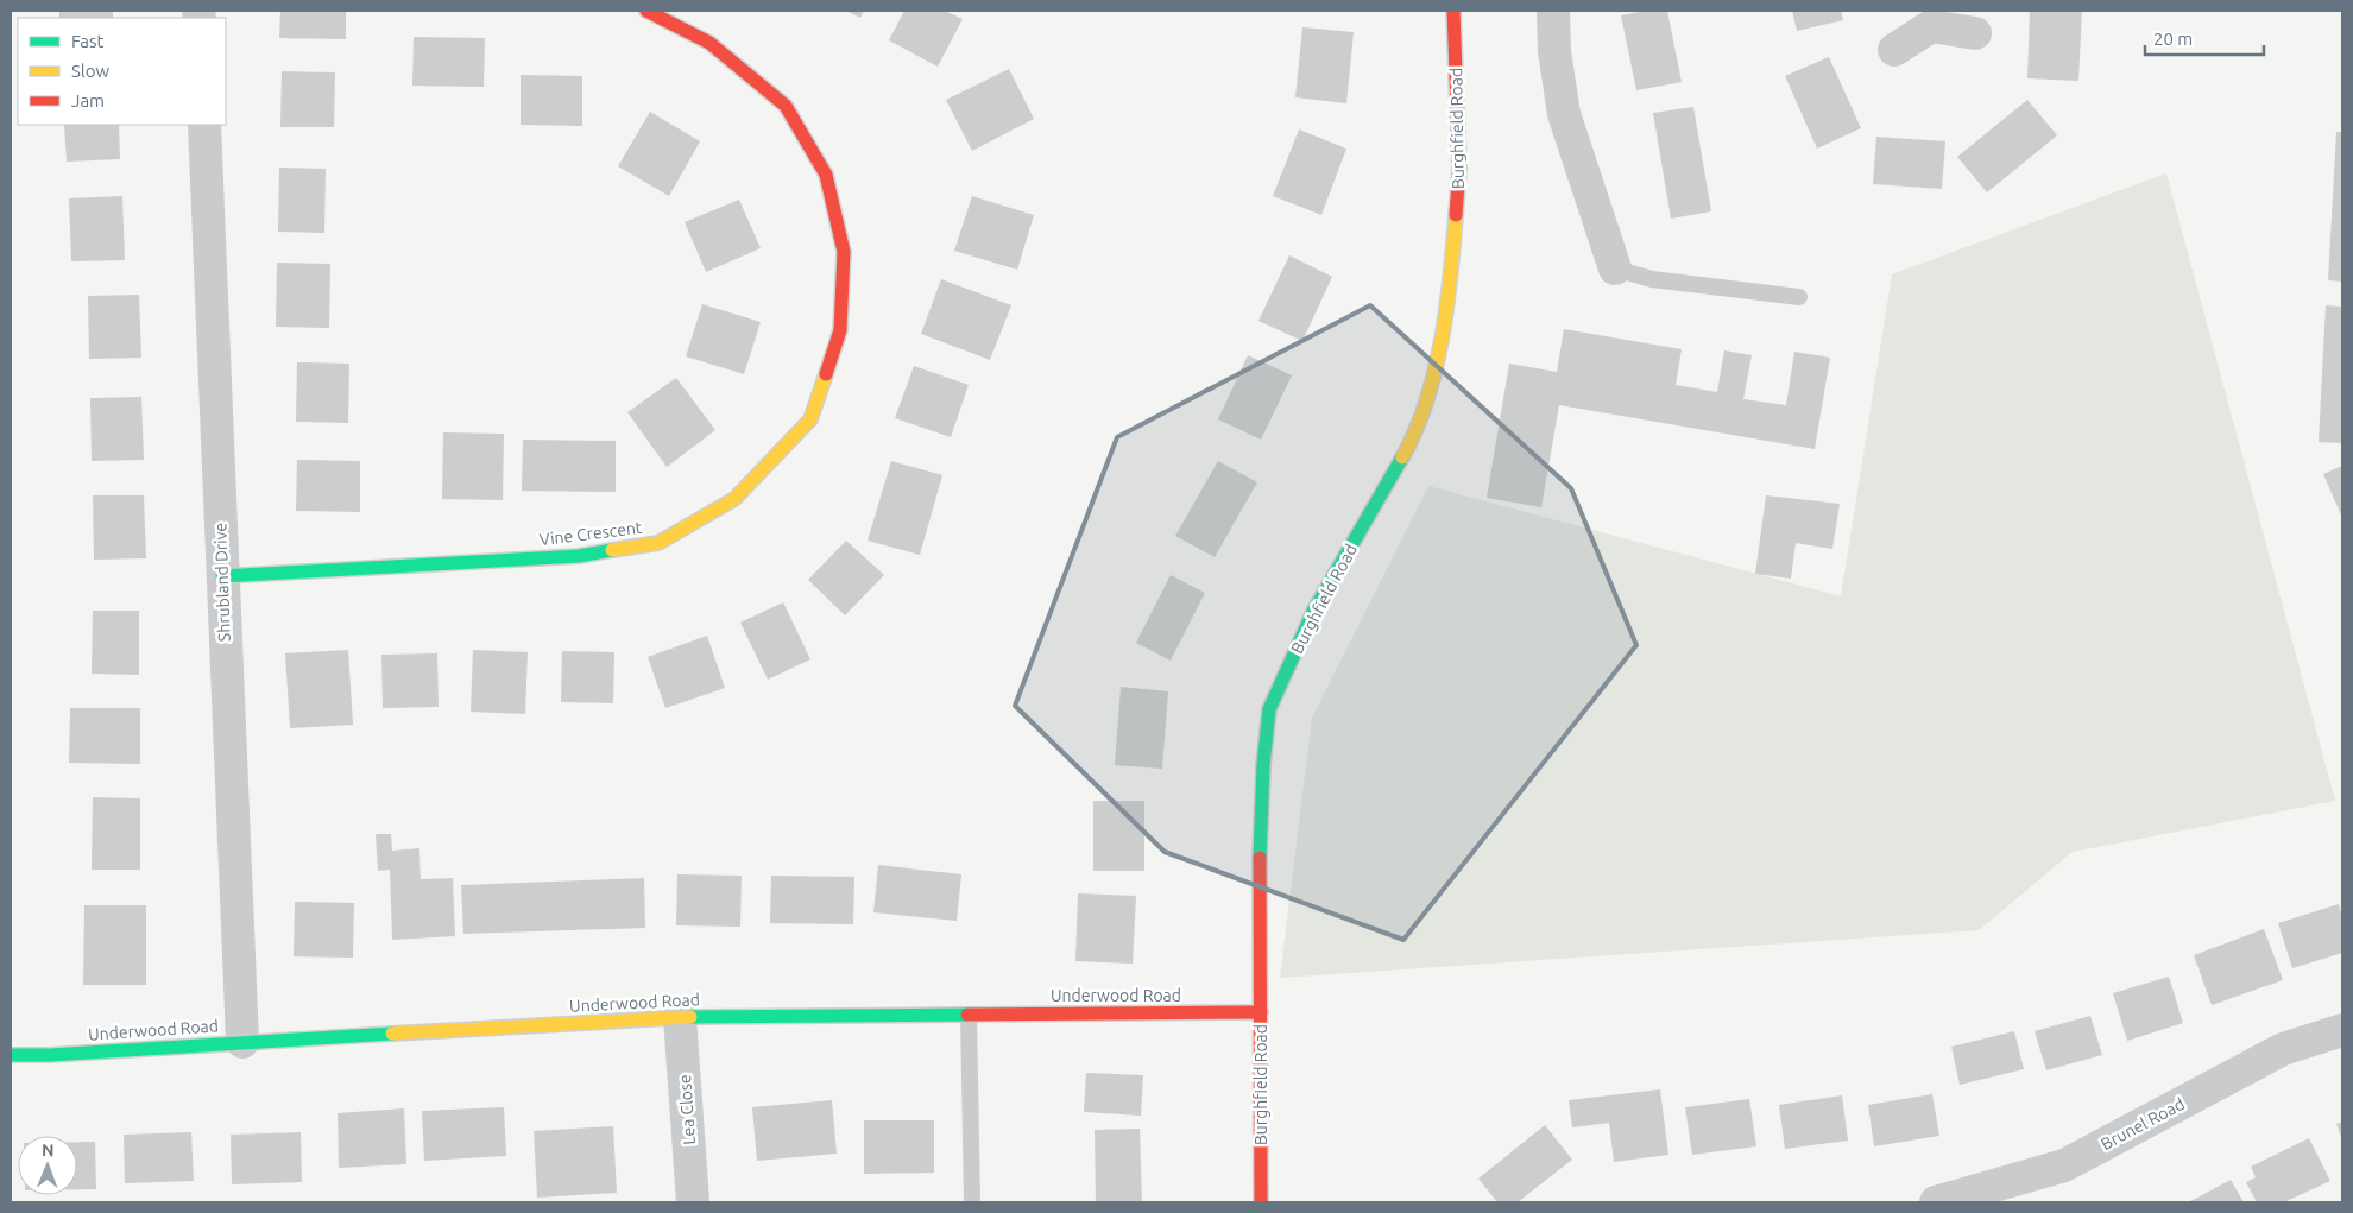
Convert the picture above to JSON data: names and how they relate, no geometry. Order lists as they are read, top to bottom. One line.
{"streets":{"street":["Burghfield Road","Vine Crescent","Shrubland Drive","Underwood Road","Lea Close","Brunel Road"]},"crossings":[["Burghfield Road","Underwood Road"],["Vine Crescent","Shrubland Drive"],["Shrubland Drive","Underwood Road"],["Underwood Road","Lea Close"]],"legend":["Fast","Slow","Jam"],"scale_bar":"20 m","north":"top"}
